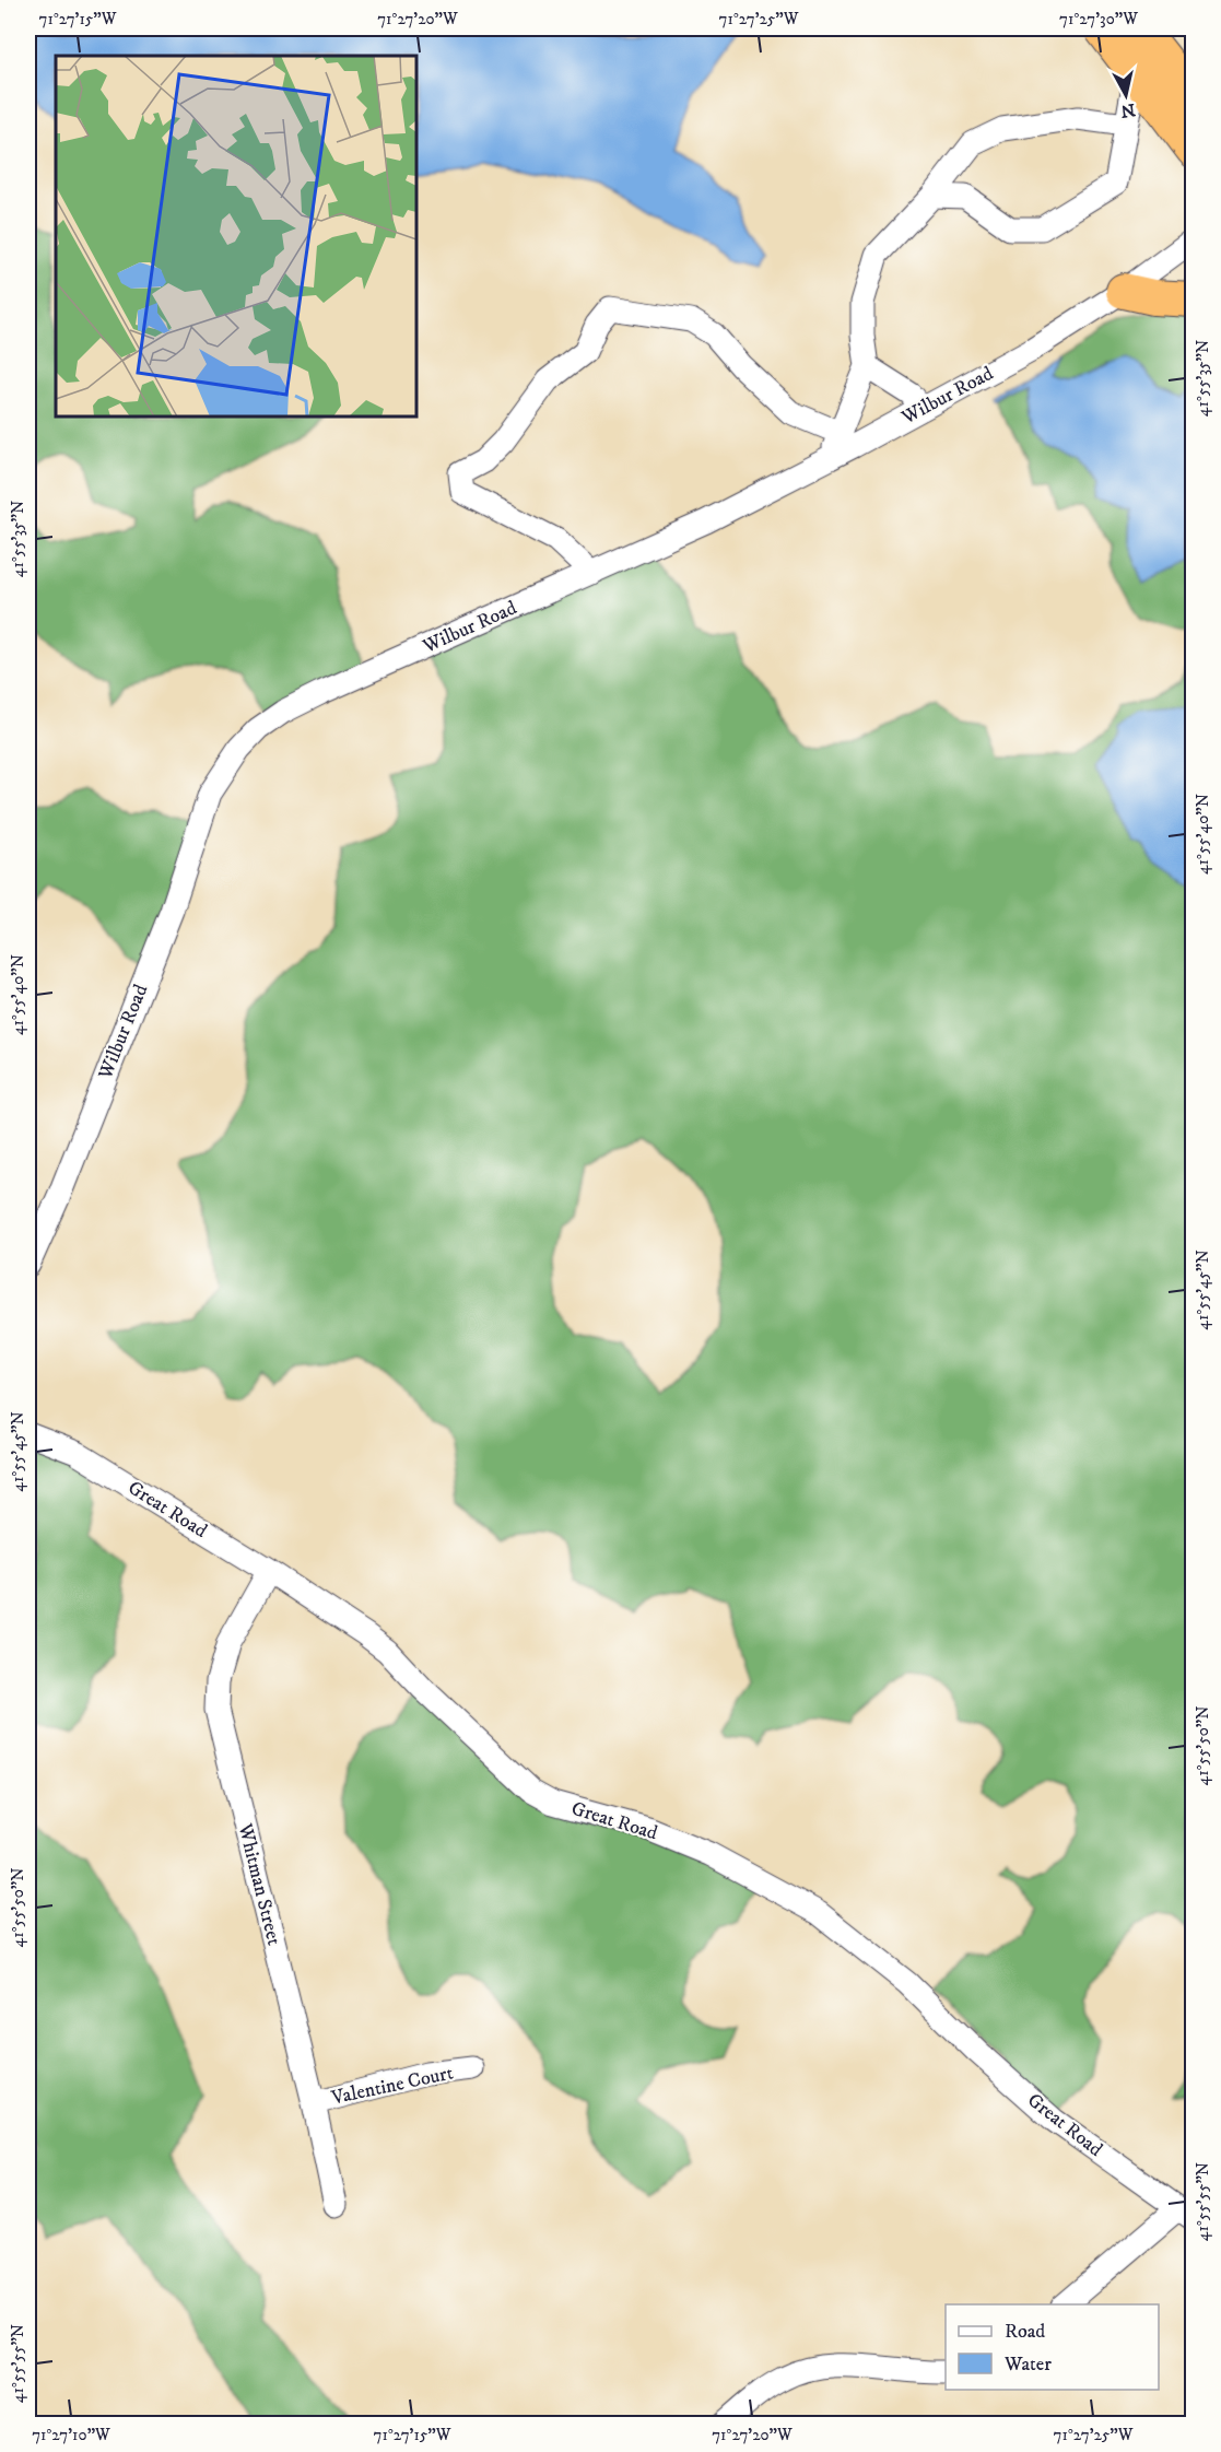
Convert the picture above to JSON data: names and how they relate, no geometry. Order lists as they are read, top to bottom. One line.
{"streets":{"street":["Wilbur Road","Great Road","Whitman Street","Valentine Court"]},"crossings":[["Great Road","Whitman Street"],["Whitman Street","Valentine Court"]],"legend":["Road","Water"],"north":"bottom","coordinates":["71°27'15\"W","71°27'20\"W","71°27'25\"W","71°27'30\"W","41°55'35\"N","41°55'40\"N","41°55'45\"N","41°55'50\"N","41°55'55\"N","71°27'10\"W"]}
